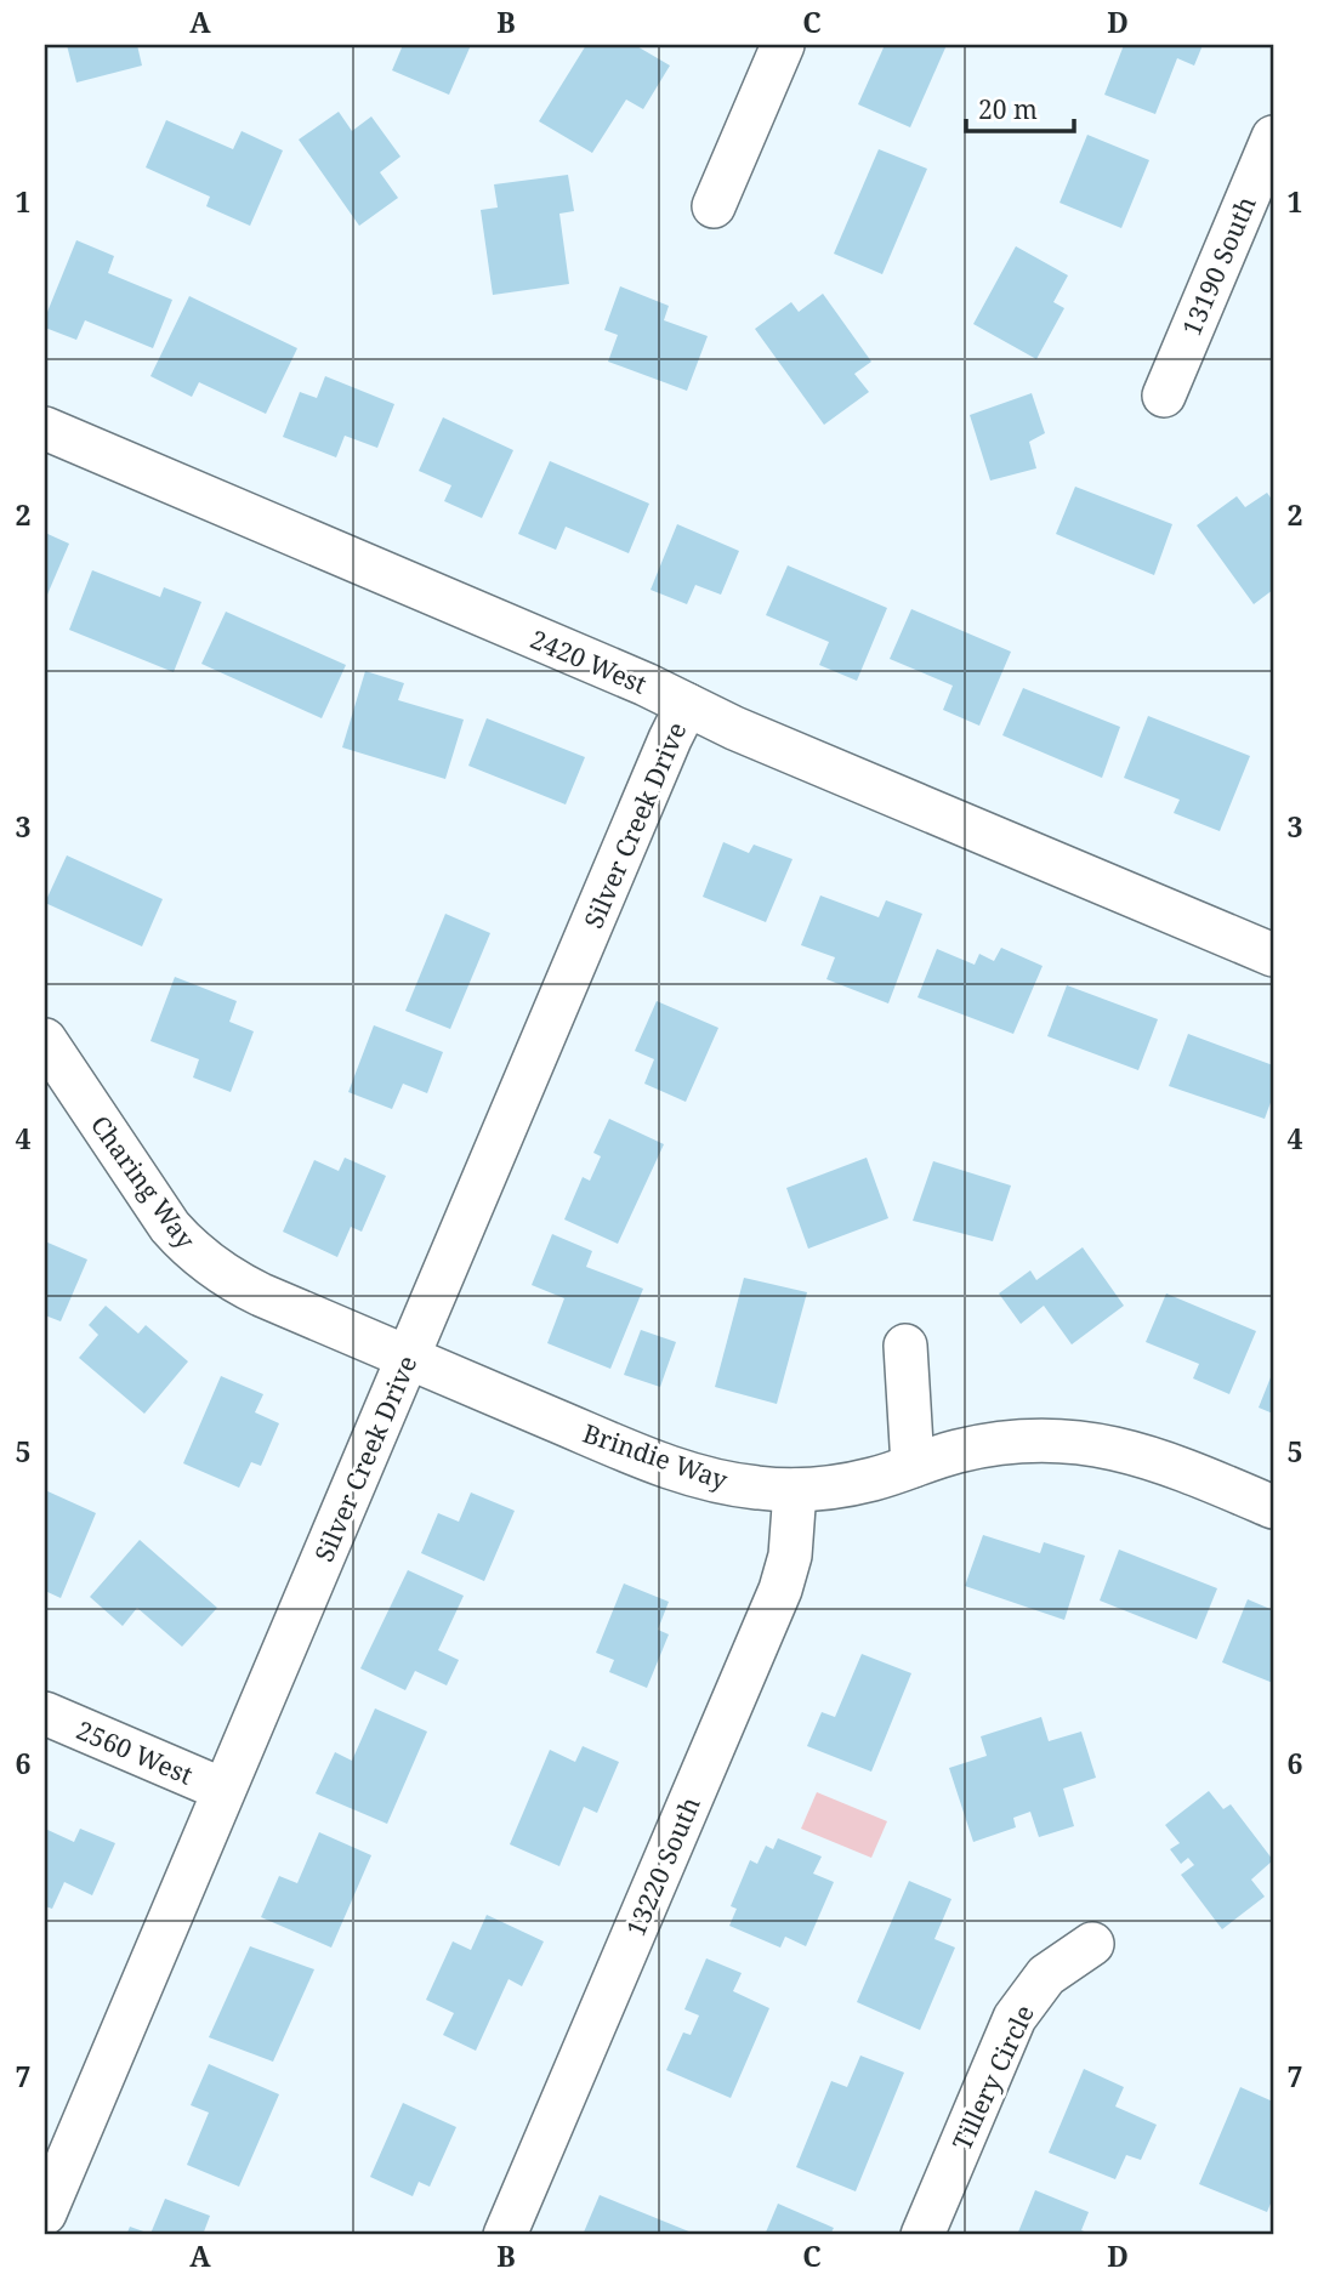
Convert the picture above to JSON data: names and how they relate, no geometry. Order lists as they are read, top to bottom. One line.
{"streets":{"street":["13190 South","2420 West","Silver Creek Drive","Charing Way","Brindie Way","2560 West","13220 South","Tillery Circle"]},"crossings":[["2420 West","Silver Creek Drive"],["Silver Creek Drive","Charing Way"],["Silver Creek Drive","Brindie Way"],["Silver Creek Drive","2560 West"],["Charing Way","Brindie Way"],["Brindie Way","13220 South"]],"scale_bar":"20 m","grid":{"columns":["A","B","C","D"],"rows":["1","2","3","4","5","6","7"]}}
